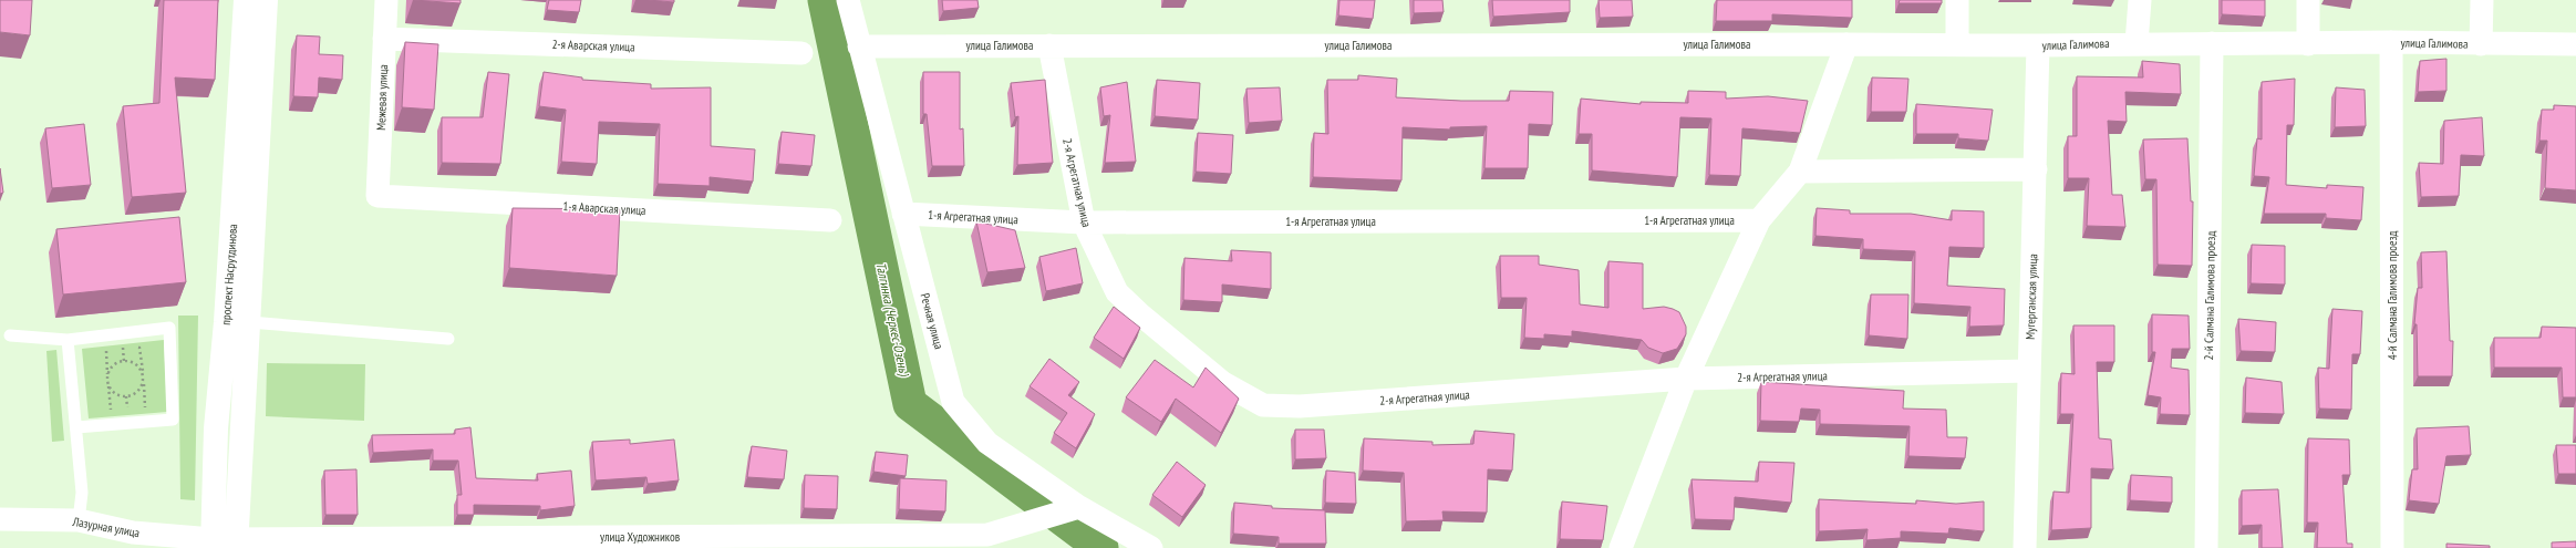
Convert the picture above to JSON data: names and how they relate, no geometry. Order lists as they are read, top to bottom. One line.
{"streets":{"main road":["проспект Насрутдинова"],"street":["улица Галимова","2-я Аварская улица","Межевая улица","2-я Агрегатная улица","1-я Аварская улица","1-я Агрегатная улица","2-й Салмана Галимова проезд","4-й Салмана Галимова проезд","Мугерганская улица","Речная улица","Лазурная улица","улица Художников"]},"crossings":[["улица Галимова","2-я Агрегатная улица"],["улица Галимова","2-й Салмана Галимова проезд"],["улица Галимова","4-й Салмана Галимова проезд"],["улица Галимова","Мугерганская улица"],["улица Галимова","Речная улица"],["2-я Аварская улица","Межевая улица"],["Межевая улица","1-я Аварская улица"],["2-я Агрегатная улица","1-я Агрегатная улица"],["2-я Агрегатная улица","Мугерганская улица"],["1-я Агрегатная улица","Речная улица"],["проспект Насрутдинова","Лазурная улица"],["проспект Насрутдинова","улица Художников"],["Речная улица","улица Художников"],["Лазурная улица","улица Художников"]],"water":["Талгинка (Черкес-Озень)"]}
